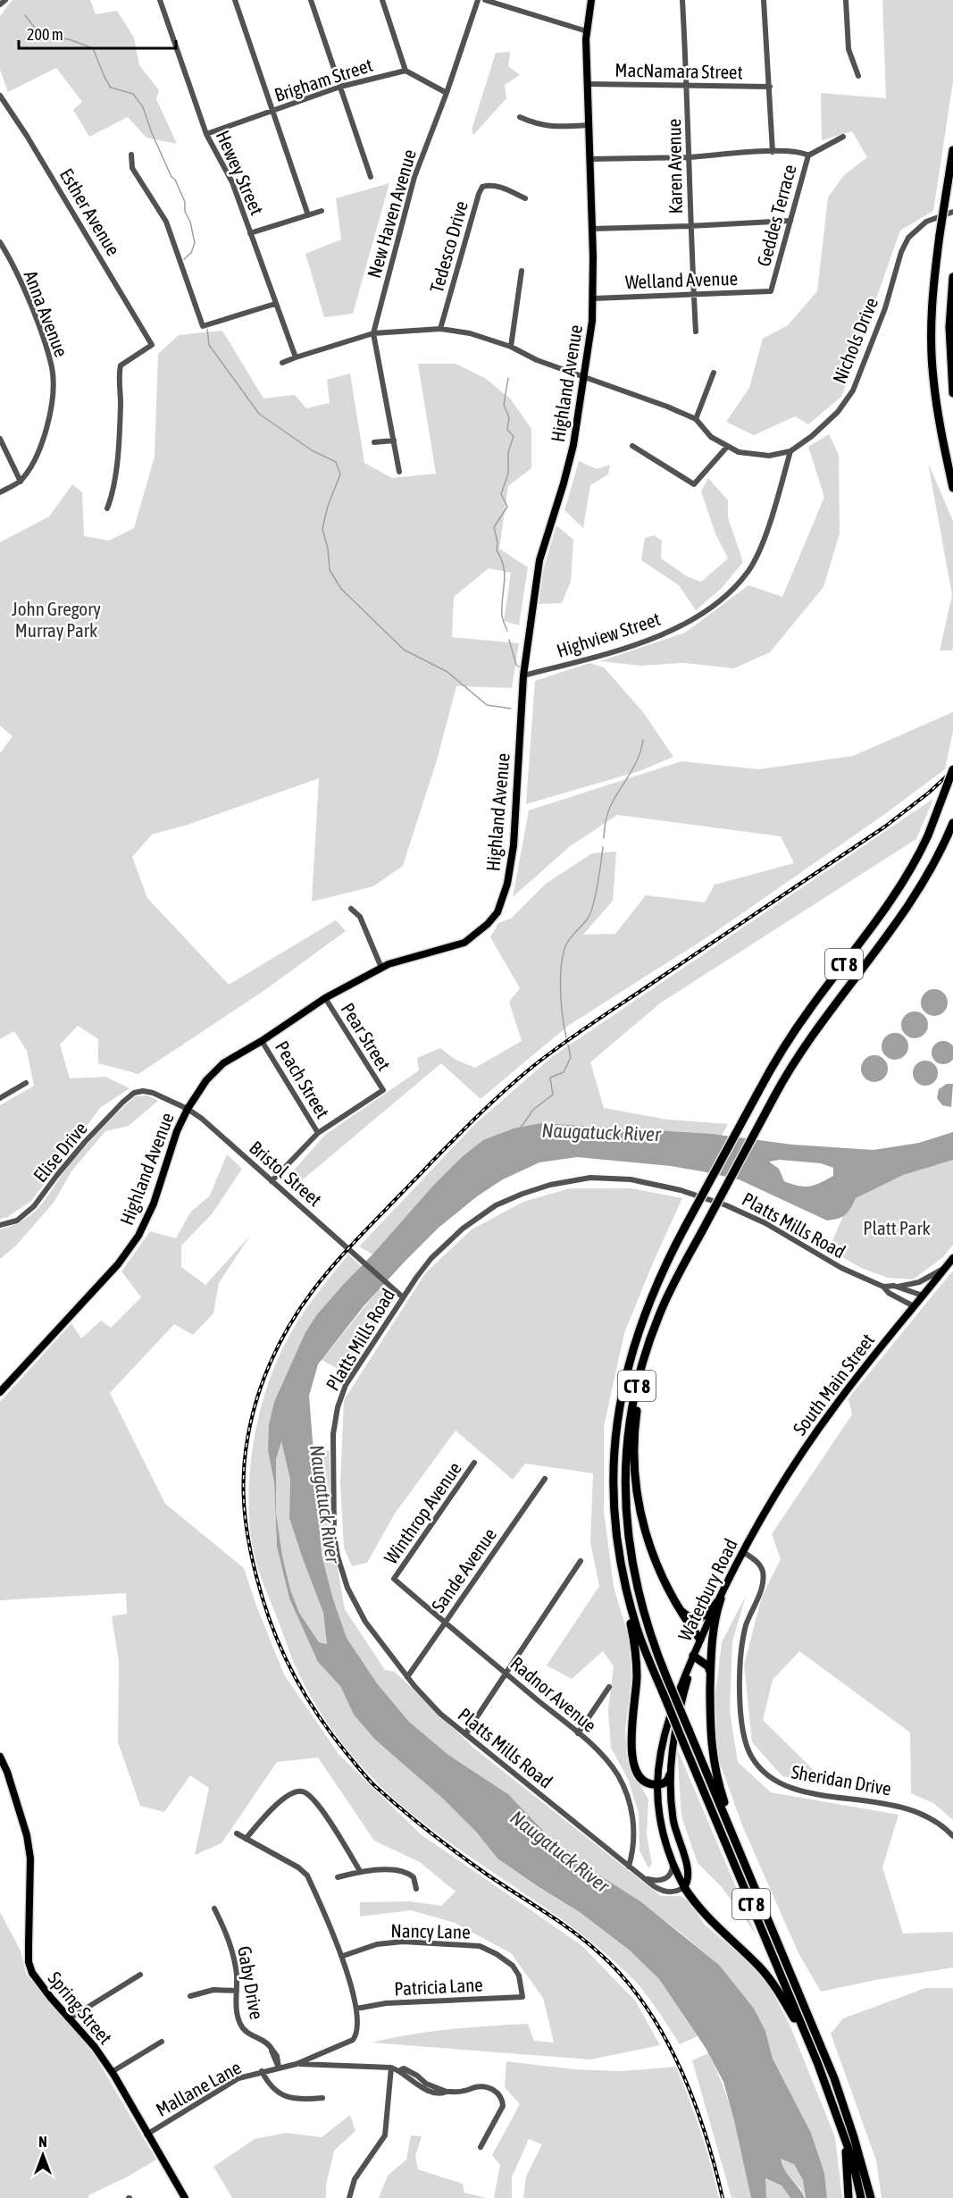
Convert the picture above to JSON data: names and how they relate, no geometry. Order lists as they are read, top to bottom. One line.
{"streets":{"highway":["CT 8"],"main road":["Highland Avenue","South Main Street","Waterbury Road","Spring Street"],"street":["MacNamara Street","Brigham Street","Karen Avenue","Hewey Street","Esther Avenue","New Haven Avenue","Geddes Terrace","Tedesco Drive","Welland Avenue","Anna Avenue","Nichols Drive","Highview Street","Pear Street","Peach Street","Elise Drive","Bristol Street","Platts Mills Road","Winthrop Avenue","Sande Avenue","Radnor Avenue","Sheridan Drive","Nancy Lane","Gaby Drive","Patricia Lane","Mallane Lane"]},"crossings":[["MacNamara Street","Karen Avenue"],["MacNamara Street","Highland Avenue"],["Brigham Street","Hewey Street"],["Karen Avenue","Welland Avenue"],["Hewey Street","Nichols Drive"],["New Haven Avenue","Nichols Drive"],["Geddes Terrace","Welland Avenue"],["Tedesco Drive","Nichols Drive"],["Welland Avenue","Highland Avenue"],["Nichols Drive","Highland Avenue"],["Nichols Drive","Highview Street"],["Highland Avenue","Highview Street"],["Highland Avenue","Pear Street"],["Highland Avenue","Peach Street"],["Highland Avenue","Bristol Street"],["Pear Street","Peach Street"],["Elise Drive","Bristol Street"],["Bristol Street","Platts Mills Road"],["Platts Mills Road","South Main Street"],["Platts Mills Road","Sande Avenue"],["Platts Mills Road","Waterbury Road"],["Platts Mills Road","Radnor Avenue"],["South Main Street","Waterbury Road"],["Winthrop Avenue","Radnor Avenue"],["Sande Avenue","Radnor Avenue"],["Waterbury Road","Sheridan Drive"],["Nancy Lane","Patricia Lane"],["Gaby Drive","Mallane Lane"],["Patricia Lane","Mallane Lane"],["Spring Street","Mallane Lane"]],"water":["Naugatuck River"],"parks":["John Gregory Murray Park","Platt Park"],"scale_bar":"200 m","north":"top"}
